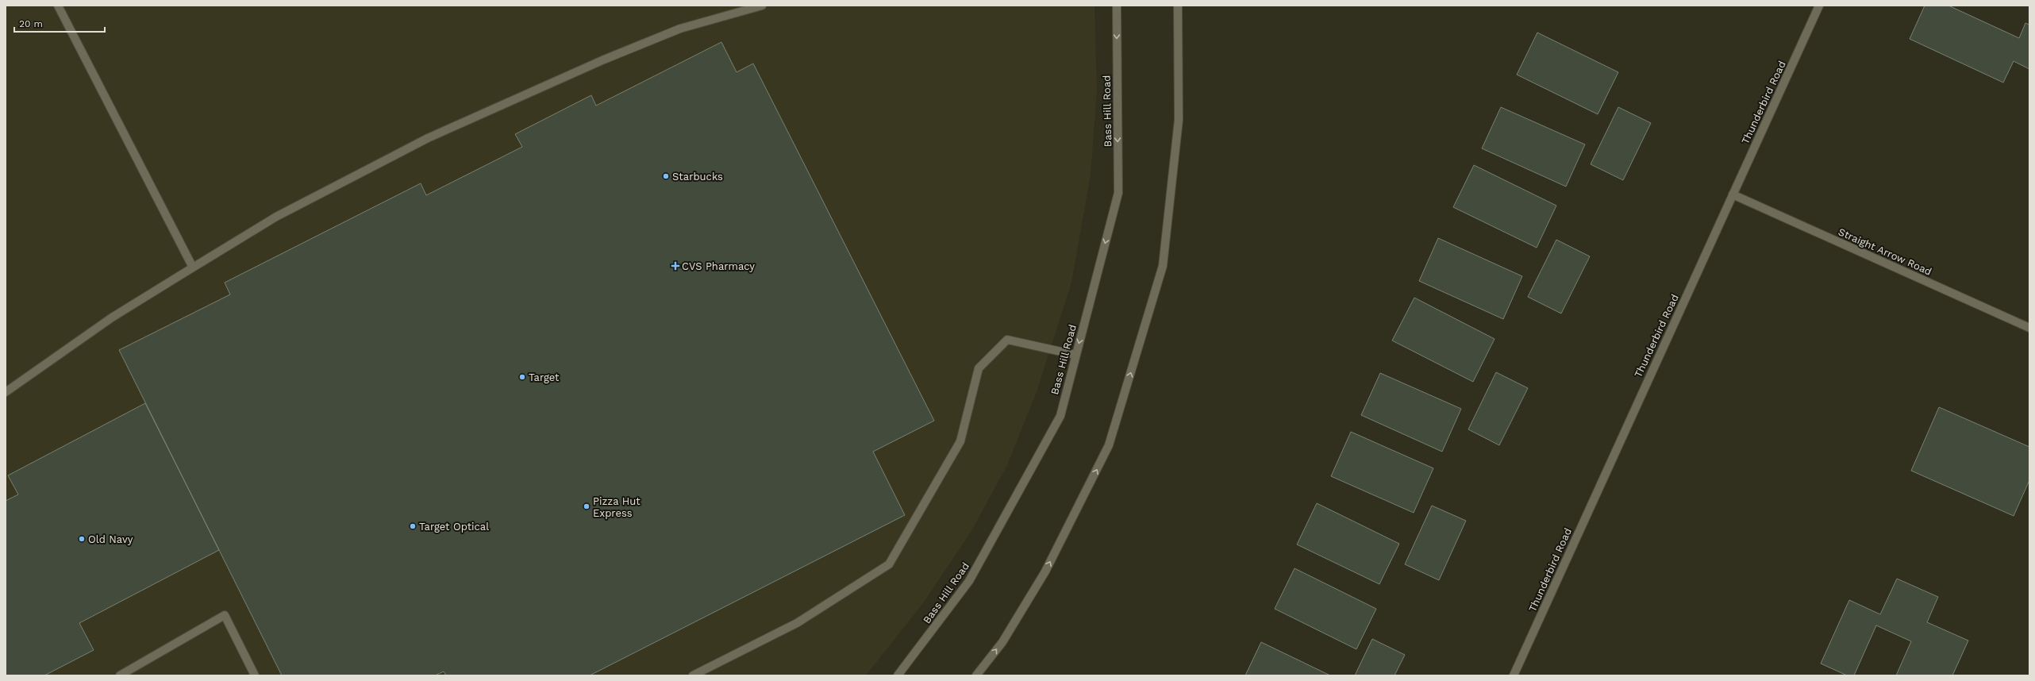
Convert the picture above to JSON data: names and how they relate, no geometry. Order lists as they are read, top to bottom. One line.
{"streets":{"main road":["Thunderbird Road","Bass Hill Road","Straight Arrow Road"]},"crossings":[["Thunderbird Road","Straight Arrow Road"]],"places":{"other":["Starbucks","Target","Pizza Hut Express","Target Optical","Old Navy"],"health":["CVS Pharmacy"]},"scale_bar":"20 m"}
